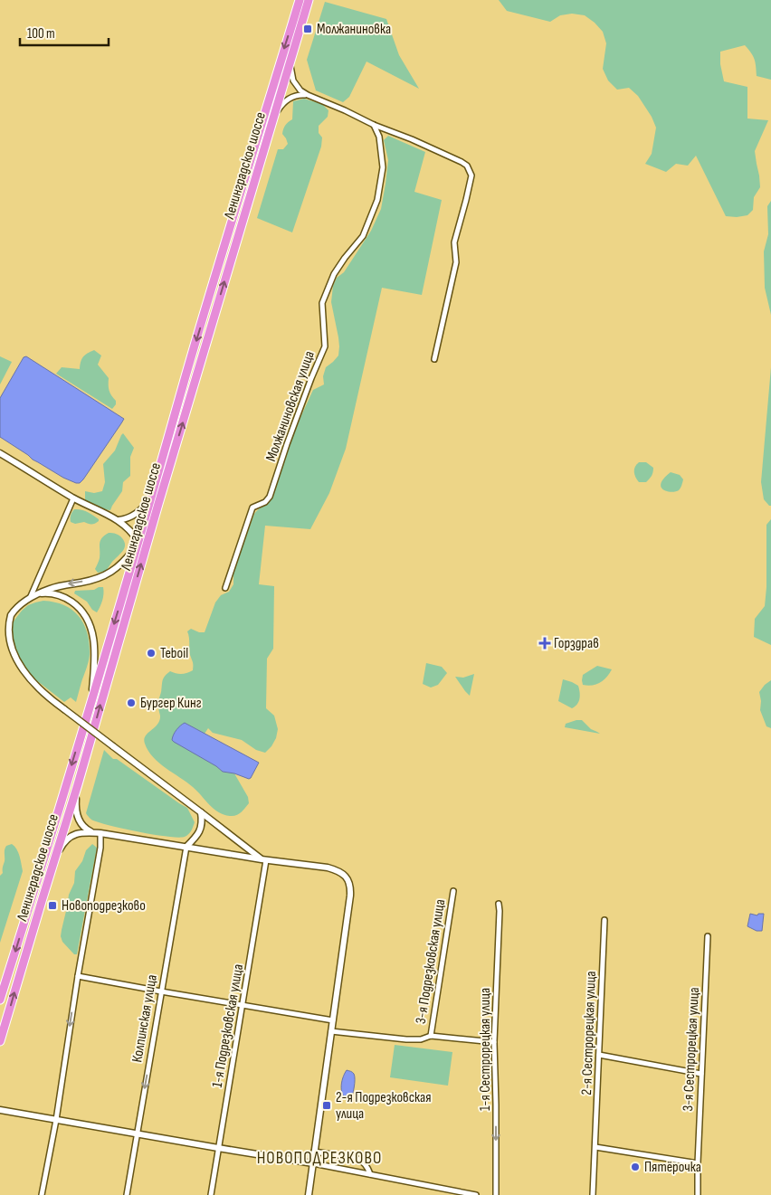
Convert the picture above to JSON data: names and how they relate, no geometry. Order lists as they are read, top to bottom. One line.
{"streets":{"highway":["Ленинградское шоссе"],"street":["Молжаниновская улица","3-я Подрезковская улица","Колпинская улица","1-я Подрезковская улица","2-я Сестрорецкая улица","1-я Сестрорецкая улица","3-я Сестрорецкая улица"]},"one_way":["Колпинская улица","1-я Сестрорецкая улица"],"districts":["НОВОПОДРЕЗКОВО"],"places":{"transit":["Молжаниновка","Новоподрезково","2-я Подрезковская улица"],"health":["Горздрав"],"other":["Teboil","Бургер Кинг","Пятёрочка"]},"scale_bar":"100 m"}
